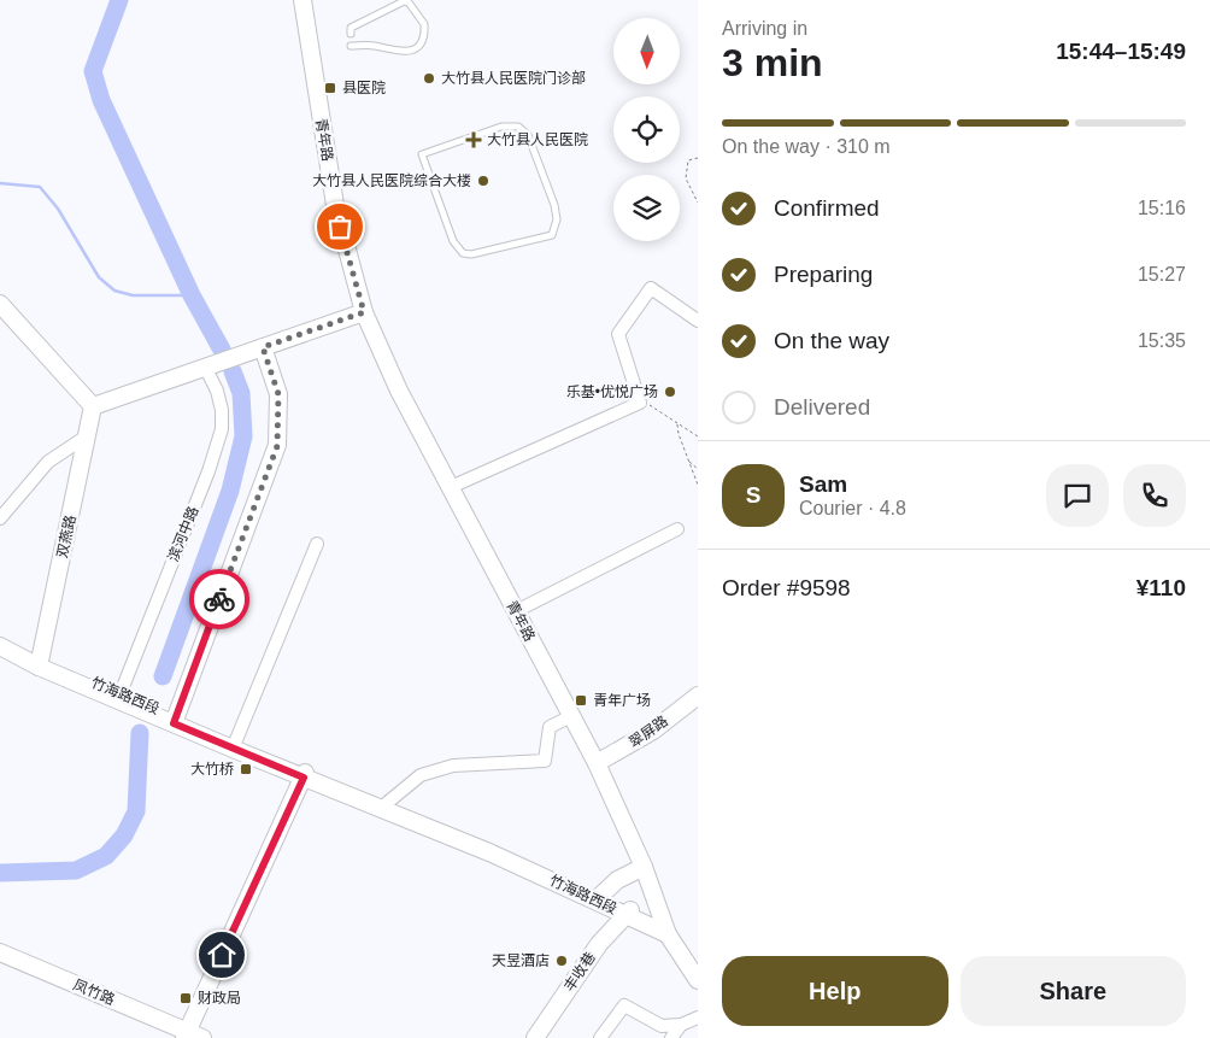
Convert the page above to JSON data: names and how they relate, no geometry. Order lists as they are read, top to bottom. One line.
{"streets":{"street":["青年路","滨河中路","双燕路","竹海路西段","翠屏路","丰收巷","凤竹路"]},"crossings":[["青年路","竹海路西段"],["青年路","翠屏路"],["滨河中路","竹海路西段"],["双燕路","竹海路西段"],["竹海路西段","丰收巷"]],"places":{"other":["大竹县人民医院门诊部","大竹县人民医院综合大楼","乐基•优悦广场","天昱酒店"],"transit":["县医院","青年广场","大竹桥","财政局"],"health":["大竹县人民医院"]},"north":"bottom","page":{"heading":["3 min","Arriving in","15:44–15:49"],"panel":["Sam","Courier · 4.8","Order #9598","¥110"],"bar":"On the way · 310 m","list":[["Confirmed","15:16"],["Preparing","15:27"],["On the way","15:35"],"Delivered"],"round":"S","buttons":["Help","Share"]}}
